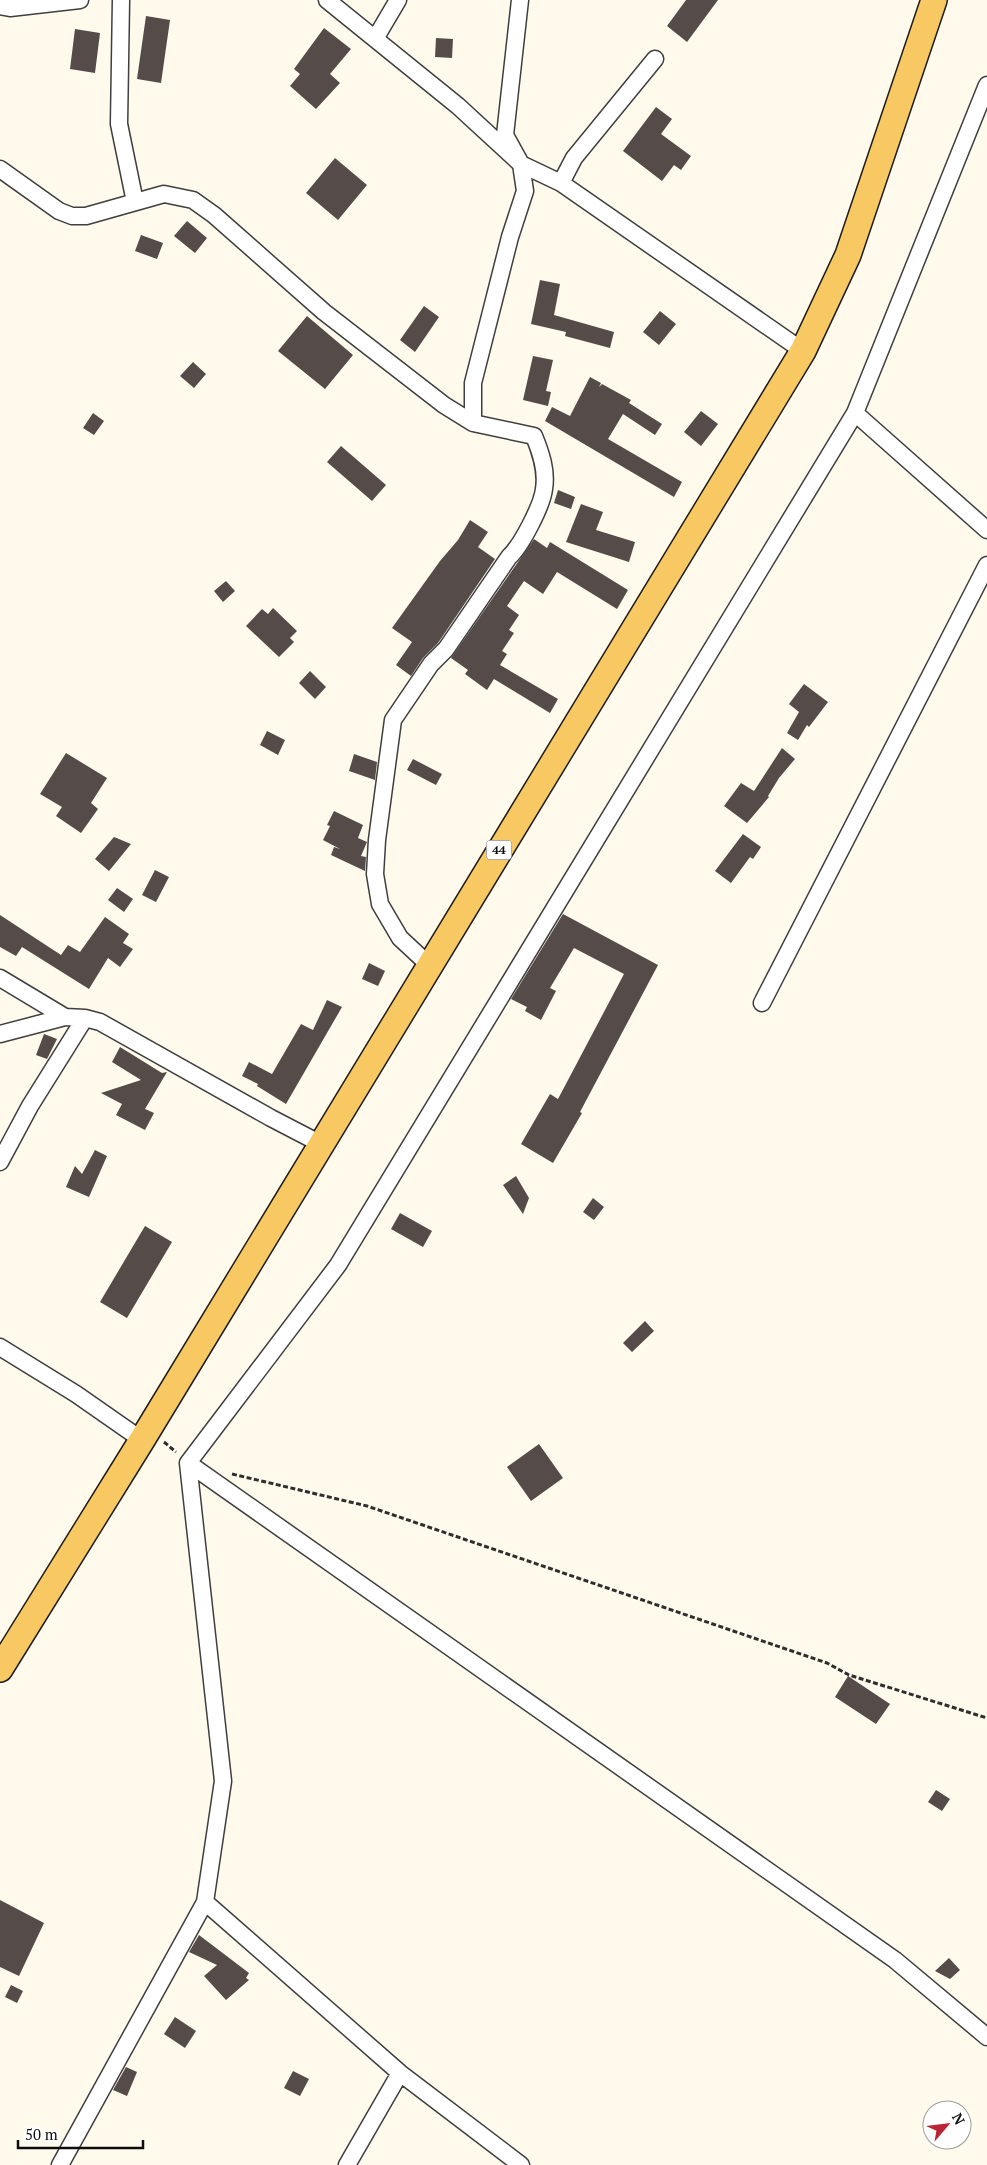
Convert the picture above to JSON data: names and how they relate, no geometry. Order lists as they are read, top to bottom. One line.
{"streets":{"main road":["44"]},"scale_bar":"50 m","north":"top right"}
